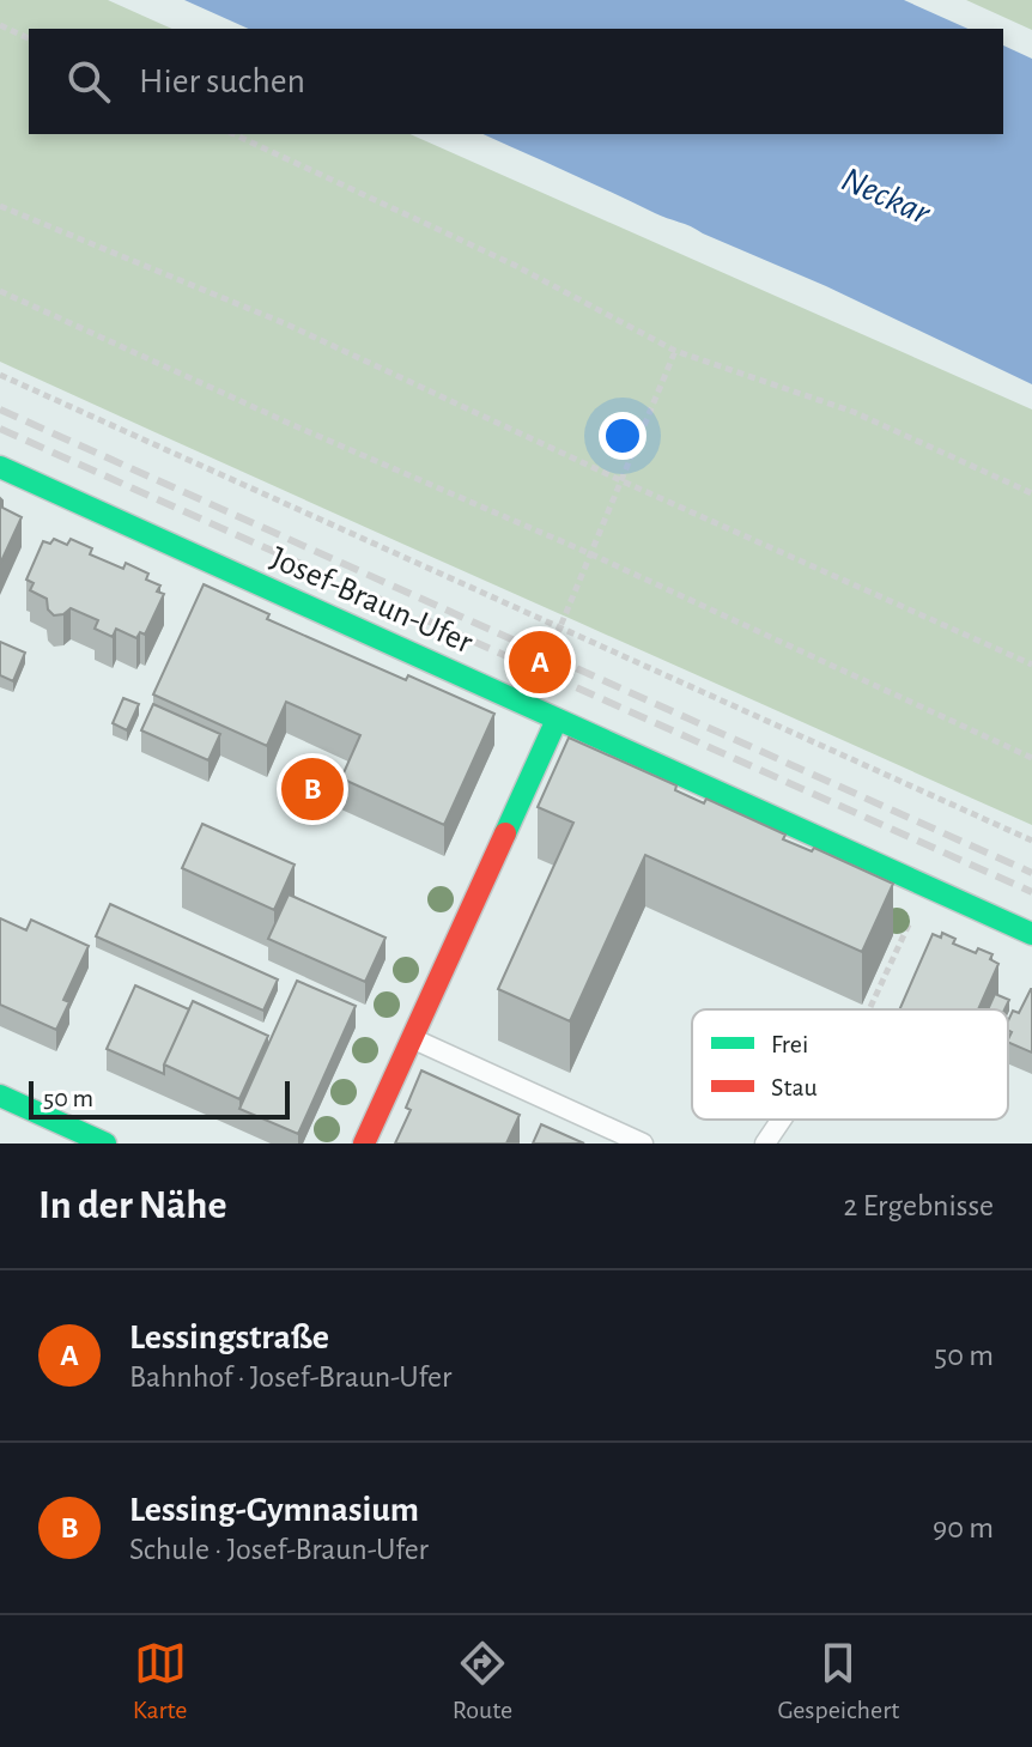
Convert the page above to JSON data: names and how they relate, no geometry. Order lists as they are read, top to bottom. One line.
{"streets":{"street":["Josef-Braun-Ufer"]},"water":["Neckar"],"legend":["Frei","Stau"],"scale_bar":"50 m","page":{"search":"Hier suchen","pins":["A","B"],"scale":"50 m","heading":["In der Nähe","2 Ergebnisse"],"list":[{"mark":"A","name":"Lessingstraße","note":"Bahnhof · Josef-Braun-Ufer","value":"50 m"},{"mark":"B","name":"Lessing-Gymnasium","note":"Schule · Josef-Braun-Ufer","value":"90 m"}],"nav":["Karte","Route","Gespeichert"]}}
